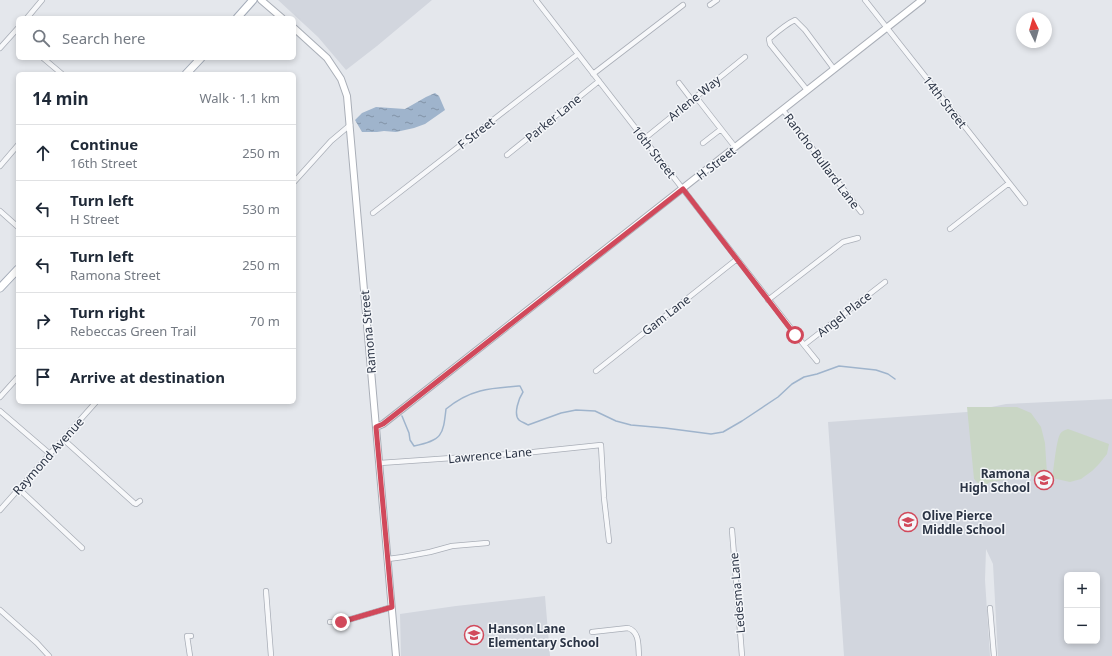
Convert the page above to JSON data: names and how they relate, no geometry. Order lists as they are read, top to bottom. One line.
{"streets":{"street":["Arlene Way","14th Street","Parker Lane","F Street","16th Street","Rancho Bullard Lane","H Street","Angel Place","Gam Lane","Ramona Street","Lawrence Lane","Raymond Avenue","Ledesma Lane"]},"crossings":[["Arlene Way","16th Street"],["14th Street","H Street"],["Parker Lane","16th Street"],["F Street","16th Street"],["16th Street","H Street"],["16th Street","Angel Place"],["16th Street","Gam Lane"],["Rancho Bullard Lane","H Street"],["H Street","Ramona Street"],["Ramona Street","Lawrence Lane"]],"places":{"school or university":["Ramona High School","Olive Pierce Middle School","Hanson Lane Elementary School"]},"north":"top","page":{"search":"Search here","heading":["14 min","Walk · 1.1 km"],"list":[["Continue","16th Street","250 m"],["Turn left","H Street","530 m"],["Turn left","Ramona Street","250 m"],["Turn right","Rebeccas Green Trail","70 m"],"Arrive at destination"],"map_buttons":["+","−"]}}
